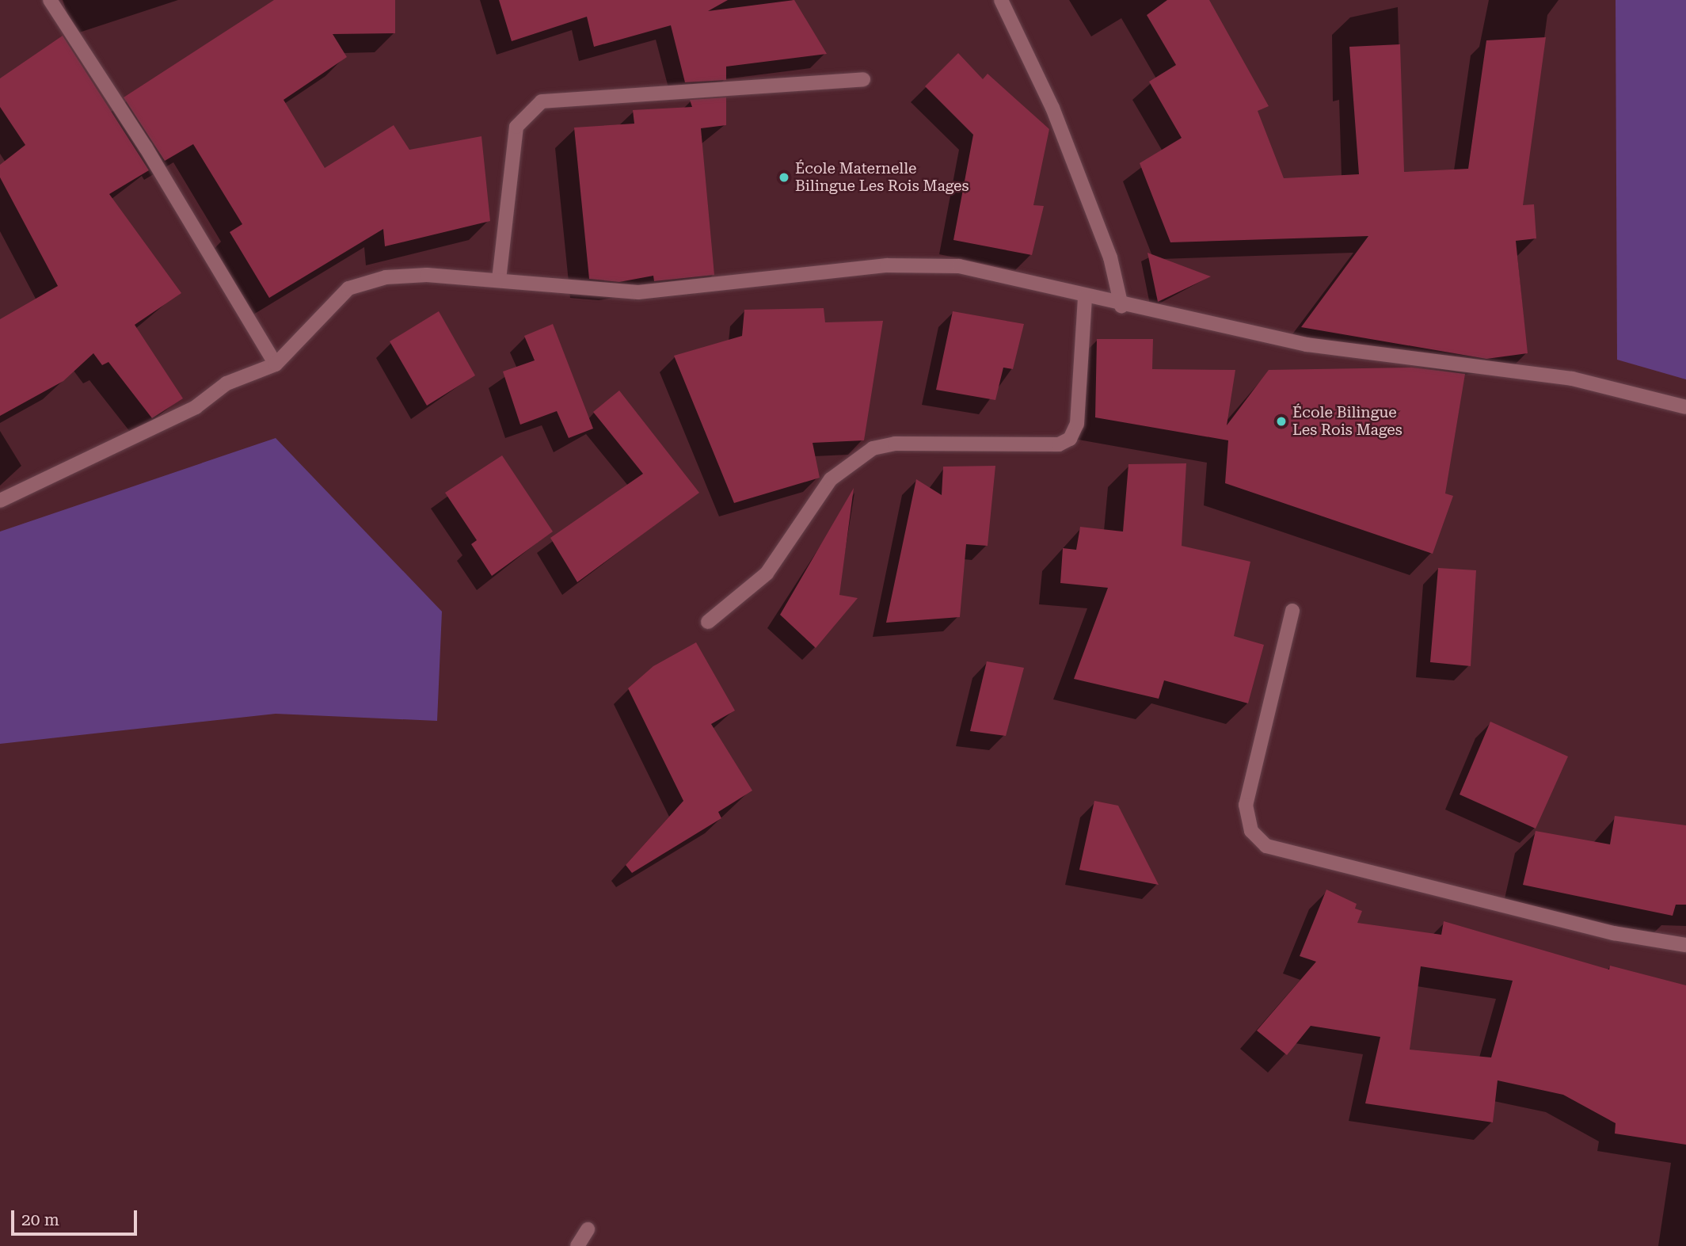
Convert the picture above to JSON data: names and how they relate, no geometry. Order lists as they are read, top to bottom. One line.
{"places":["École Maternelle Bilingue Les Rois Mages","École Bilingue Les Rois Mages"],"scale_bar":"20 m"}
